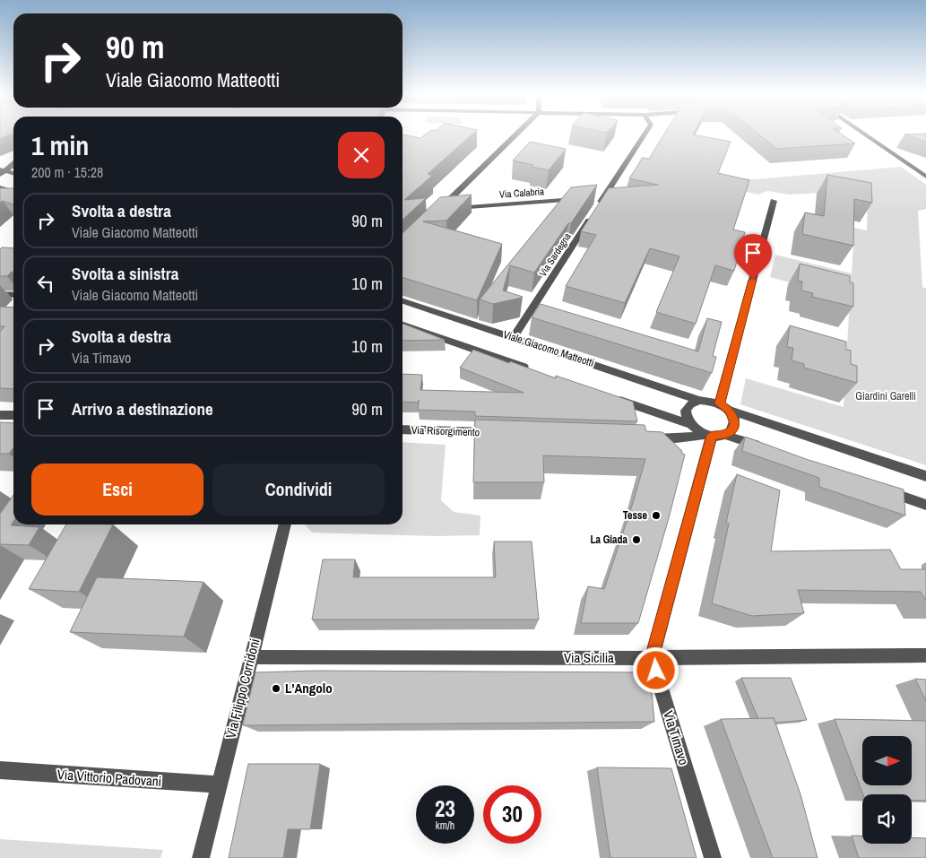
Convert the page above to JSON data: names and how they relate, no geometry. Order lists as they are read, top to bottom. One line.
{"streets":{"street":["Via Calabria","Via Sardegna","Viale Giacomo Matteotti","Via Risorgimento","Via Sicilia","Via Filippo Corridoni","Via Timavo","Via Vittorio Padovani"]},"crossings":[["Via Sardegna","Viale Giacomo Matteotti"],["Via Sicilia","Via Filippo Corridoni"],["Via Sicilia","Via Timavo"],["Via Filippo Corridoni","Via Vittorio Padovani"]],"parks":["Giardini Garelli"],"places":["Tesse","La Giada","L'Angolo"],"north":"right","page":{"turn":["90 m","Viale Giacomo Matteotti"],"heading":["1 min","200 m · 15:28"],"list":[{"name":"Svolta a destra","note":"Viale Giacomo Matteotti","value":"90 m"},{"name":"Svolta a sinistra","note":"Viale Giacomo Matteotti","value":"10 m"},{"name":"Svolta a destra","note":"Via Timavo","value":"10 m"},{"name":"Arrivo a destinazione","value":"90 m"}],"buttons":["Esci","Condividi"],"speed":"23 km/h","limit":"30"}}
